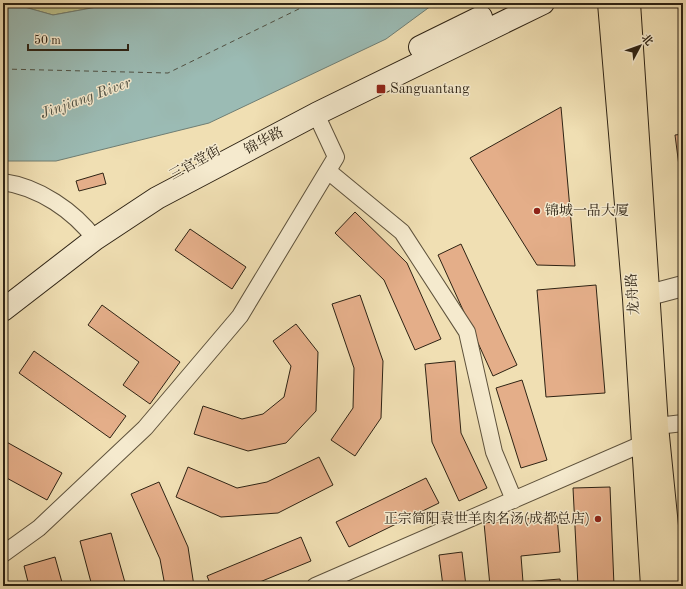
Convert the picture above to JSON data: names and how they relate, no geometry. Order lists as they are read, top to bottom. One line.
{"streets":{"main road":["锦华路","三官堂街","龙舟路"]},"crossings":[["锦华路","三官堂街"]],"water":["Jinjiang River"],"places":{"transit":["Sanguantang"],"other":["锦城一品大厦","正宗简阳袁世羊肉名汤(成都总店)"]},"scale_bar":"50 m","north":"top right"}
